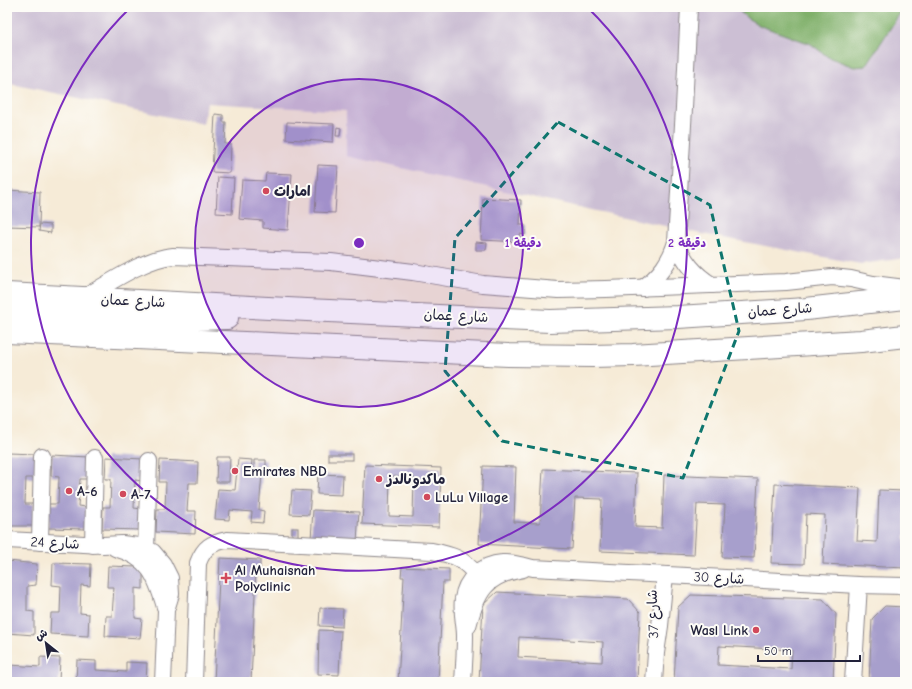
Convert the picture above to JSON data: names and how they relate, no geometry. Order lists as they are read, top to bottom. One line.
{"streets":{"main road":["شارع عمان"],"street":["شارع 24","شارع 30","شارع 37"]},"crossings":[["شارع 30","شارع 37"]],"places":{"other":["امارات","Emirates NBD","ماكدونالدز","A-6","A-7","LuLu Village","Wasl Link"],"health":["Al Muhaisnah Polyclinic"]},"scale_bar":"50 m","north":"top left","rings":["1 دقيقة","2 دقيقة"]}
